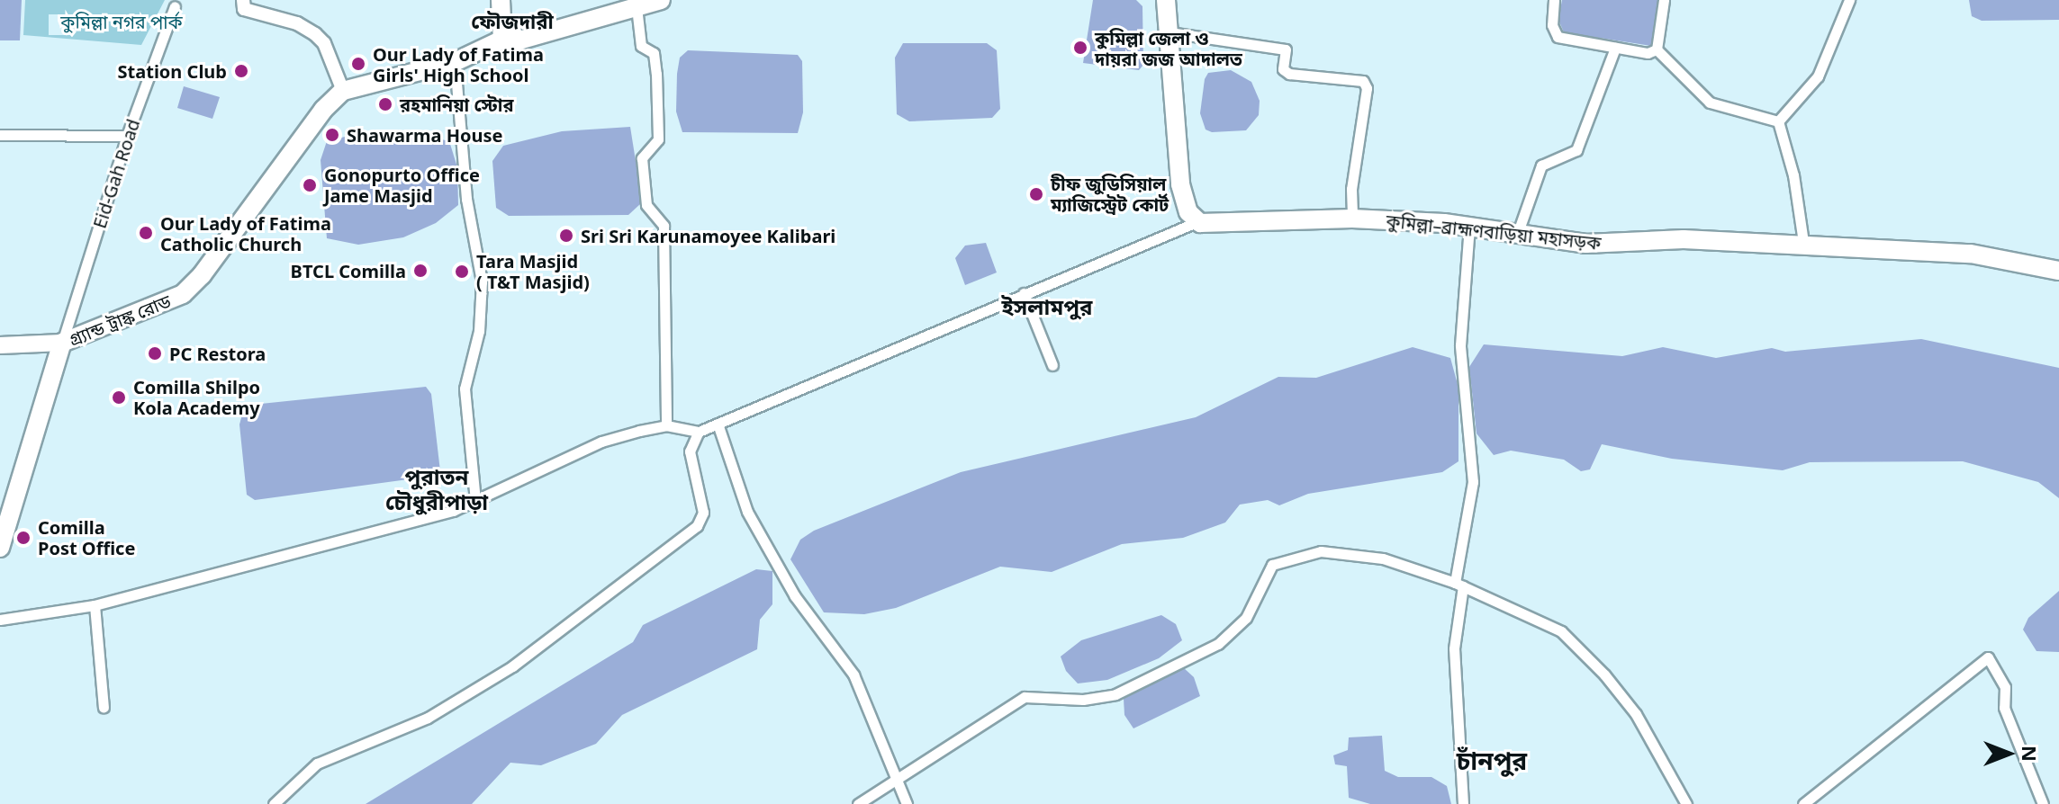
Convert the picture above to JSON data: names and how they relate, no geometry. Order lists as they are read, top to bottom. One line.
{"streets":{"highway":["কুমিল্লা–ব্রাহ্মণবাড়িয়া মহাসড়ক","গ্র্যান্ড ট্রাঙ্ক রোড"],"street":["Eid-Gah Road"]},"crossings":[["Eid-Gah Road","গ্র্যান্ড ট্রাঙ্ক রোড"]],"districts":["ফৌজদারী","ইসলামপুর","পুরাতন চৌধুরীপাড়া","চাঁনপুর"],"parks":["কুমিল্লা নগর পার্ক"],"places":["কুমিল্লা জেলা ও দায়রা জজ আদালত","Our Lady of Fatima Girls' High School","Station Club","রহমানিয়া স্টোর","Shawarma House","Gonopurto Office Jame Masjid","চীফ জুডিসিয়াল ম্যাজিস্ট্রেট কোর্ট","Our Lady of Fatima Catholic Church","Sri Sri Karunamoyee Kalibari","BTCL Comilla","Tara Masjid ( T&T Masjid)","PC Restora","Comilla Shilpo Kola Academy","Comilla Post Office"],"north":"right"}
